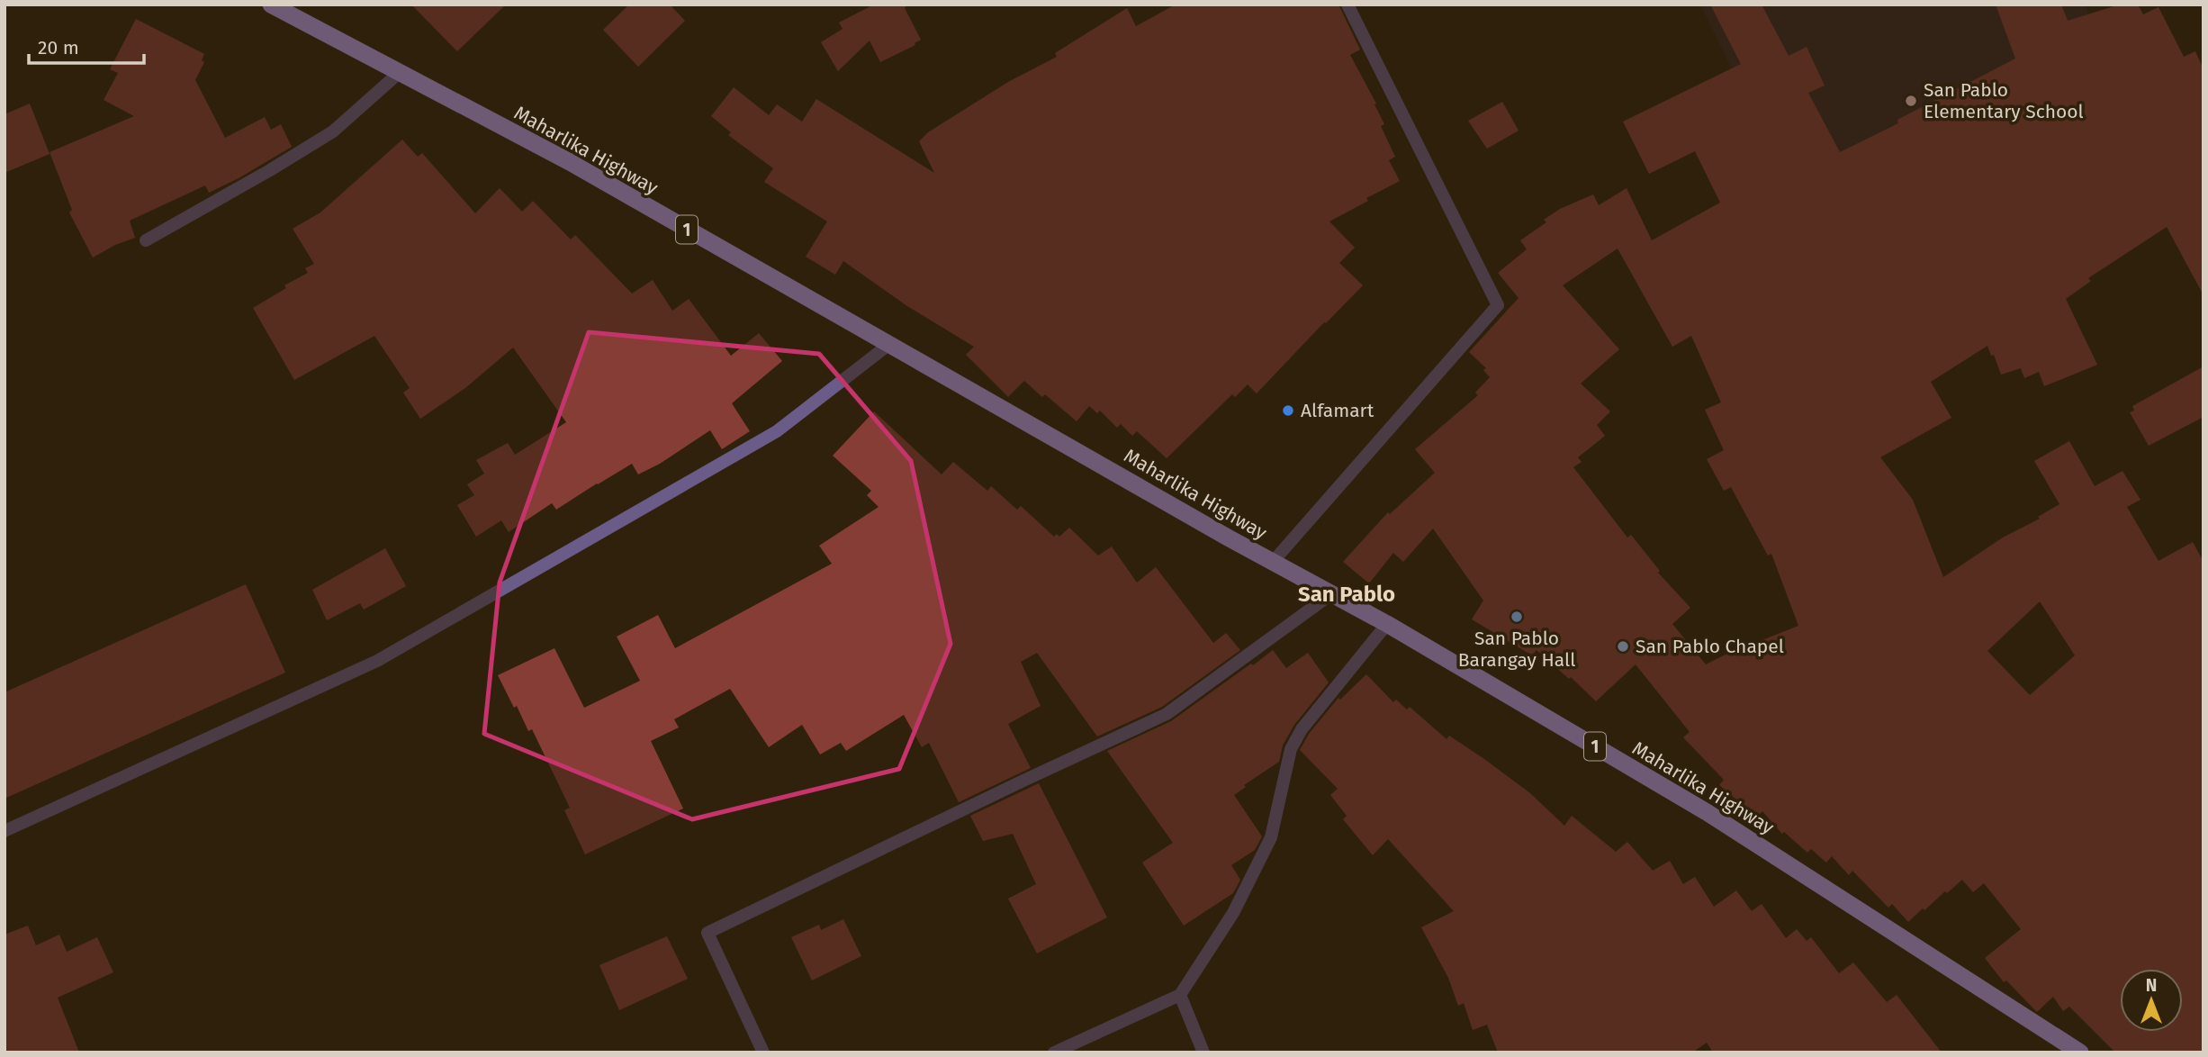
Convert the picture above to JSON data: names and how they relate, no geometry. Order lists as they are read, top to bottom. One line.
{"streets":{"highway":["Maharlika Highway","1"]},"districts":["San Pablo"],"places":["San Pablo Elementary School","Alfamart","San Pablo Barangay Hall","San Pablo Chapel"],"scale_bar":"20 m","north":"top"}
